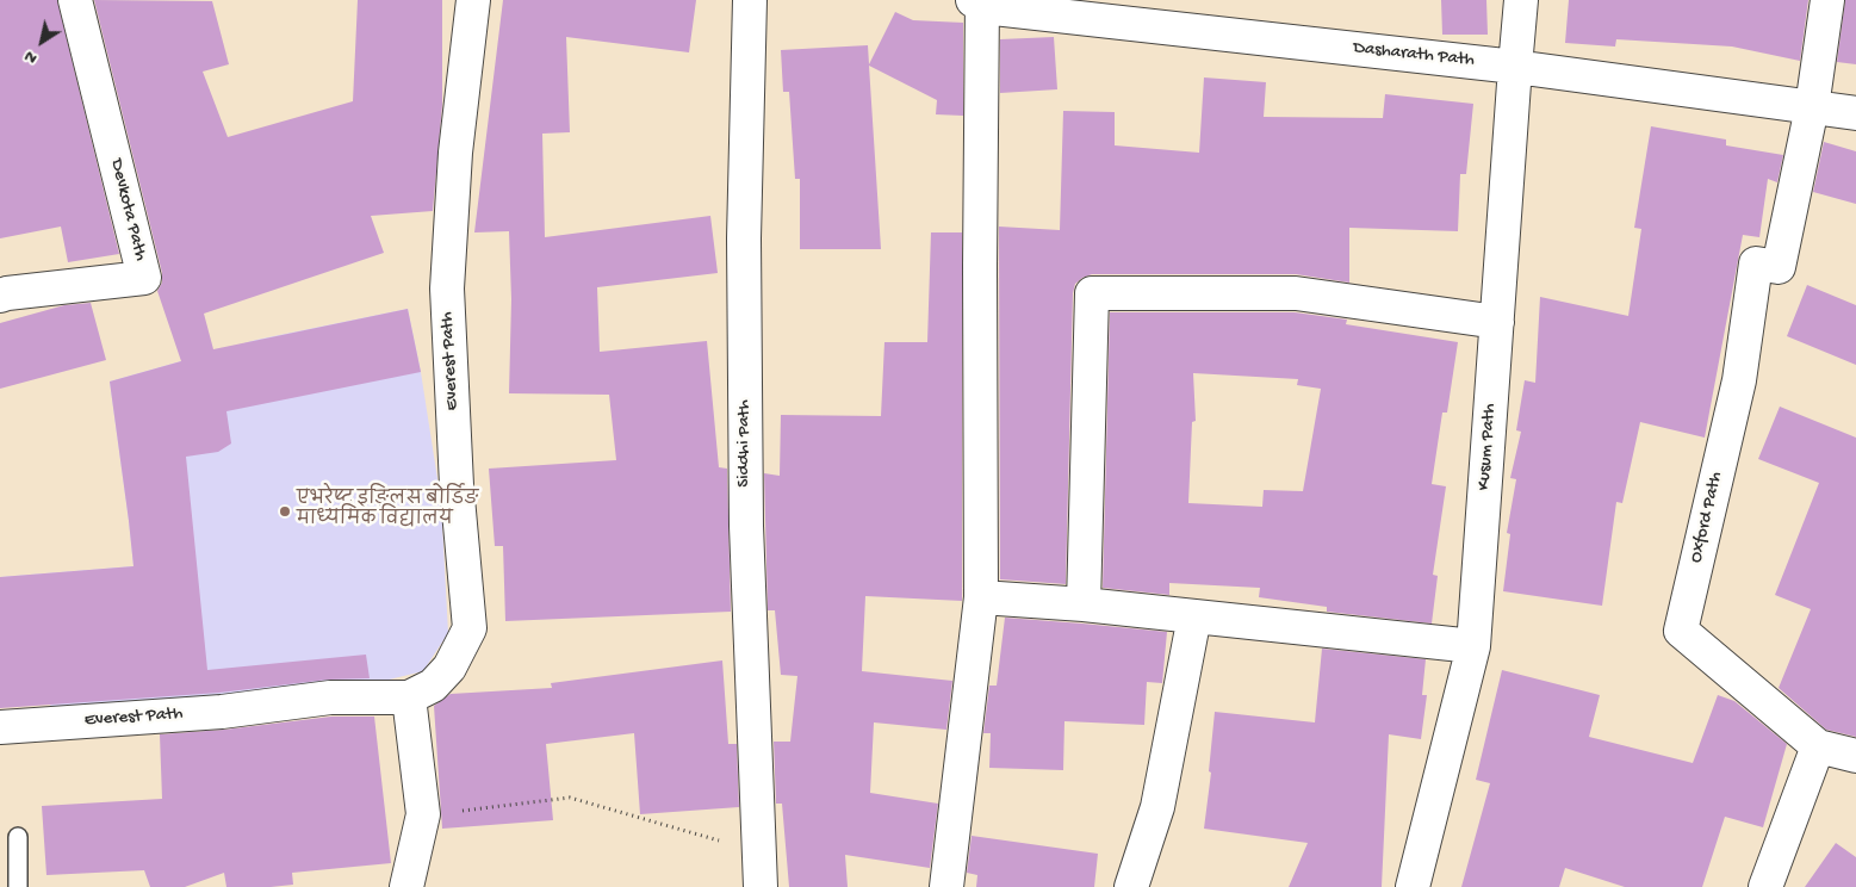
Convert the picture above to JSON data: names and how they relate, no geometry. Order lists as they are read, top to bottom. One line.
{"streets":{"street":["Dasharath Path","Devkota Path","Everest Path","Siddhi Path","Kusum Path","Oxford Path"]},"crossings":[["Dasharath Path","Kusum Path"],["Dasharath Path","Oxford Path"]],"places":["एभरेष्ट इङ्लिस बोर्डिङ माध्यमिक विद्यालय"],"north":"bottom left"}
